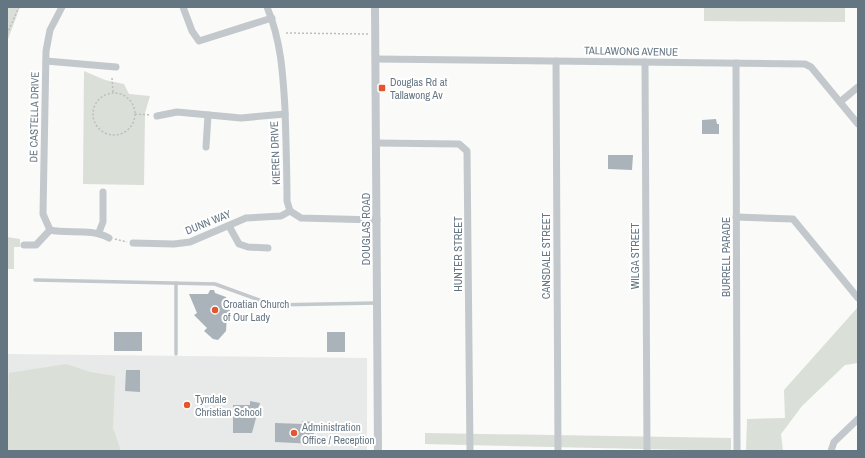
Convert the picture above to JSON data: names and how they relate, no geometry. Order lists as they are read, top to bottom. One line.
{"streets":{"street":["TALLAWONG AVENUE","DE CASTELLA DRIVE","KIEREN DRIVE","DUNN WAY","DOUGLAS ROAD","HUNTER STREET","CANSDALE STREET","WILGA STREET","BURRELL PARADE"]},"crossings":[["TALLAWONG AVENUE","DOUGLAS ROAD"],["TALLAWONG AVENUE","CANSDALE STREET"],["TALLAWONG AVENUE","WILGA STREET"],["TALLAWONG AVENUE","BURRELL PARADE"],["KIEREN DRIVE","DUNN WAY"],["DOUGLAS ROAD","HUNTER STREET"]],"places":{"transit":["Douglas Rd at Tallawong Av"],"other":["Croatian Church of Our Lady","Tyndale Christian School","Administration Office / Reception"]}}
